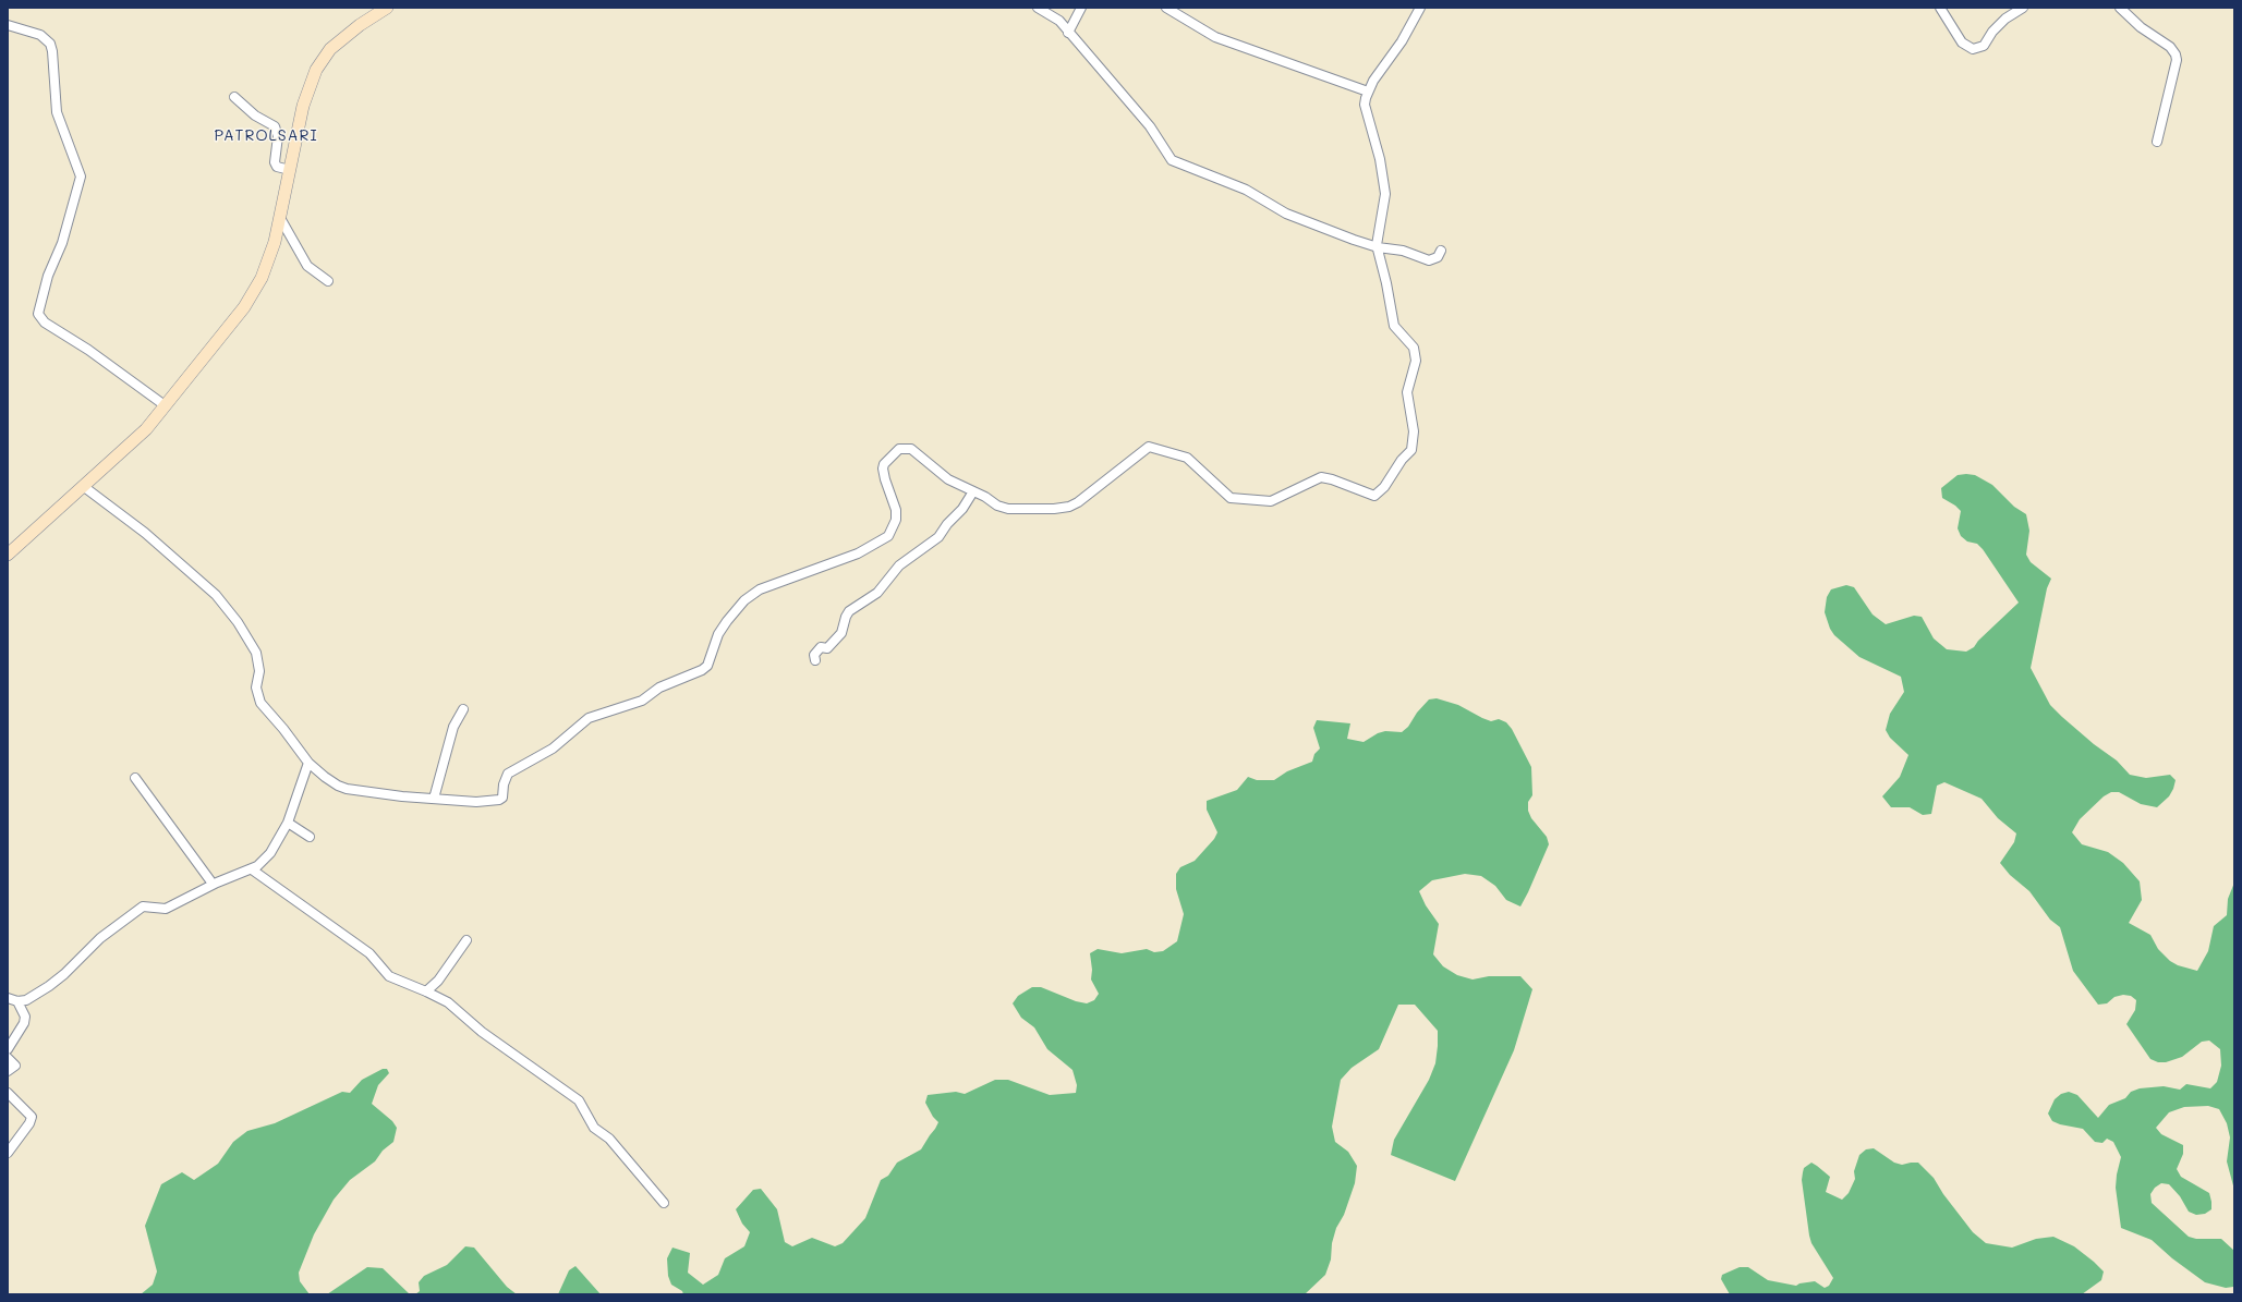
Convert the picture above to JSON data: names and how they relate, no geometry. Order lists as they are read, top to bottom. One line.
{"districts":["PATROLSARI"]}
